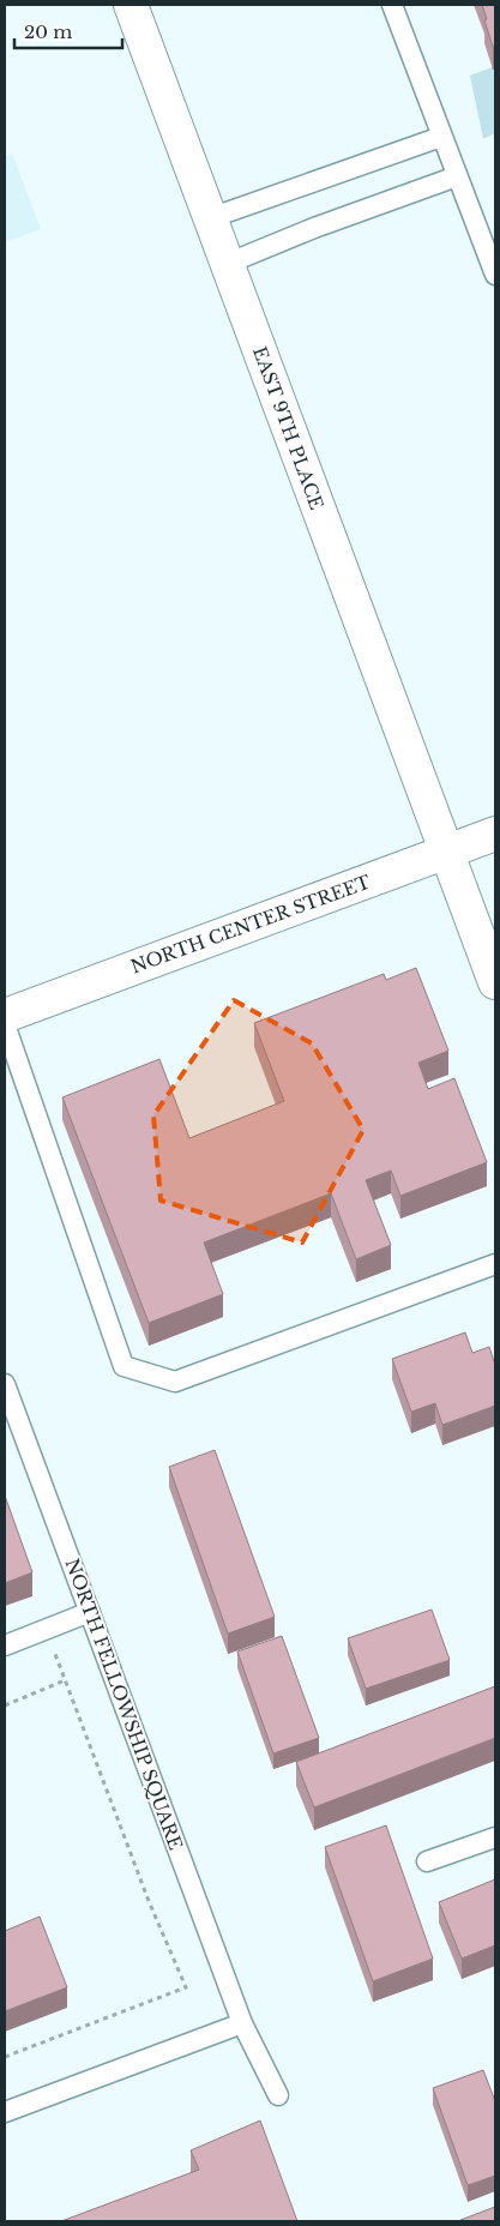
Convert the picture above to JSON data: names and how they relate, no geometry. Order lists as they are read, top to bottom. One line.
{"streets":{"street":["EAST 9TH PLACE","NORTH CENTER STREET"],"lane":["NORTH FELLOWSHIP SQUARE"]},"crossings":[["EAST 9TH PLACE","NORTH CENTER STREET"]],"scale_bar":"20 m"}
